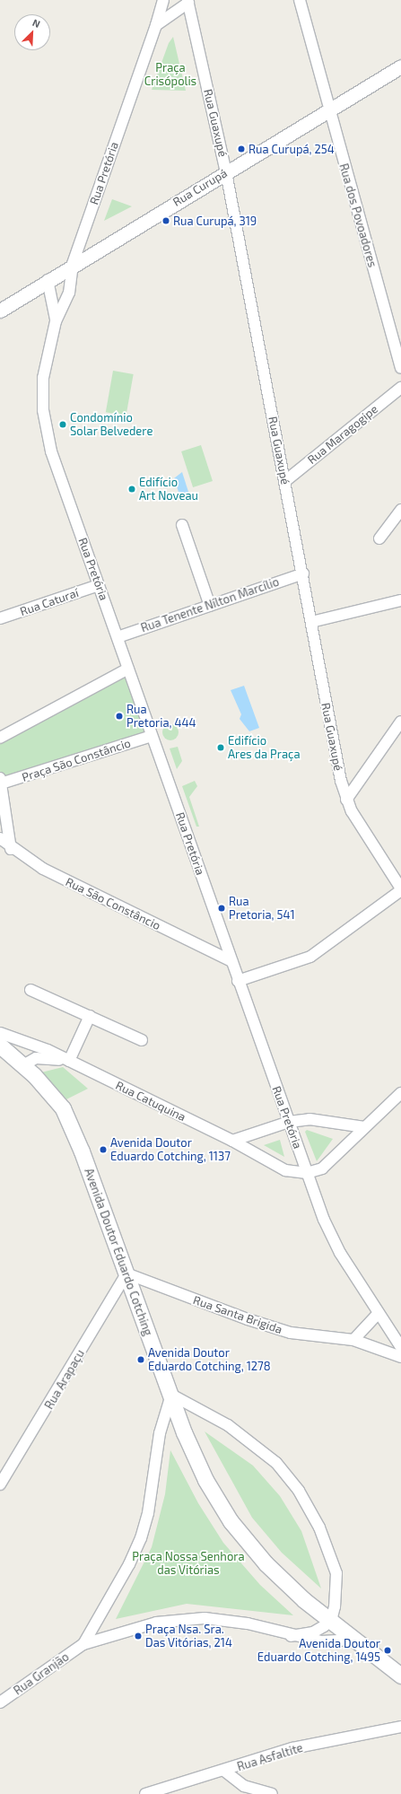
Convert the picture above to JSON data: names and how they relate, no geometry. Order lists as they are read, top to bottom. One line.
{"streets":{"main road":["Avenida Doutor Eduardo Cotching"],"street":["Rua Guaxupé","Rua Pretória","Rua Curupá","Rua dos Povoadores","Rua Maragogipe","Rua Caturaí","Rua Tenente Nílton Marcílio","Praça São Constâncio","Rua São Constâncio","Rua Catuquina","Rua Santa Brigida","Rua Arapaçu","Rua Granjão","Rua Asfaltite"]},"crossings":[["Rua Guaxupé","Rua Curupá"],["Rua Guaxupé","Rua Maragogipe"],["Rua Guaxupé","Rua Tenente Nílton Marcílio"],["Rua Pretória","Rua Curupá"],["Rua Pretória","Rua Caturaí"],["Rua Pretória","Rua Tenente Nílton Marcílio"],["Rua Pretória","Praça São Constâncio"],["Rua Pretória","Rua São Constâncio"],["Rua Pretória","Rua Catuquina"],["Rua Curupá","Rua dos Povoadores"],["Praça São Constâncio","Rua São Constâncio"],["Rua Catuquina","Avenida Doutor Eduardo Cotching"],["Avenida Doutor Eduardo Cotching","Rua Santa Brigida"],["Avenida Doutor Eduardo Cotching","Rua Arapaçu"],["Rua Santa Brigida","Rua Arapaçu"]],"parks":["Praça Crisópolis","Praça Nossa Senhora das Vitórias"],"places":["Rua Curupá, 254","Rua Curupá, 319","Condomínio Solar Belvedere","Edifício Art Noveau","Rua Pretoria, 444","Edifício Ares da Praça","Rua Pretoria, 541","Avenida Doutor Eduardo Cotching, 1137","Avenida Doutor Eduardo Cotching, 1278","Praça Nsa. Sra. Das Vitórias, 214","Avenida Doutor Eduardo Cotching, 1495"],"north":"top right"}
